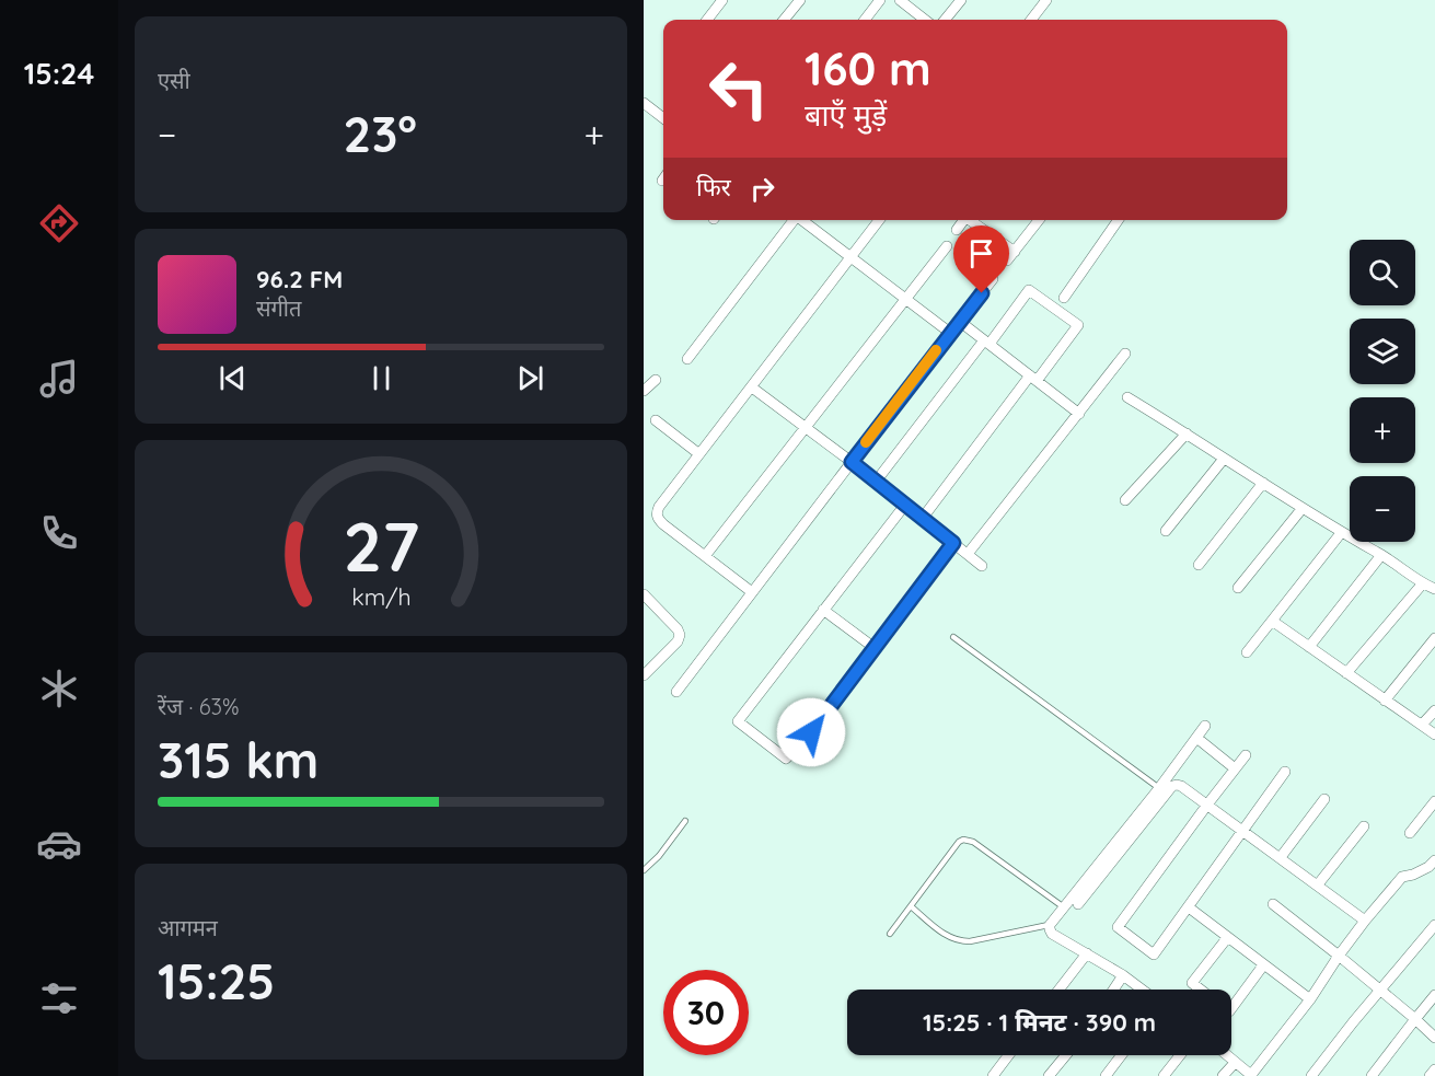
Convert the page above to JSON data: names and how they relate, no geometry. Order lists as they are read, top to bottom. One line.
{"page":{"tabs":"15:24","tile":["एसी",["रेंज · 63%","315 km"],["आगमन","15:25"]],"turn":["160 m","बाएँ मुड़ें"],"heat":["−","23°","+"],"then":"फिर","map_buttons":["+","−"],"song":["96.2 FM","संगीत"],"limit":"30","trip":"15:25 · 1 मिनट · 390 m","gauge":["27","km/h"]}}
